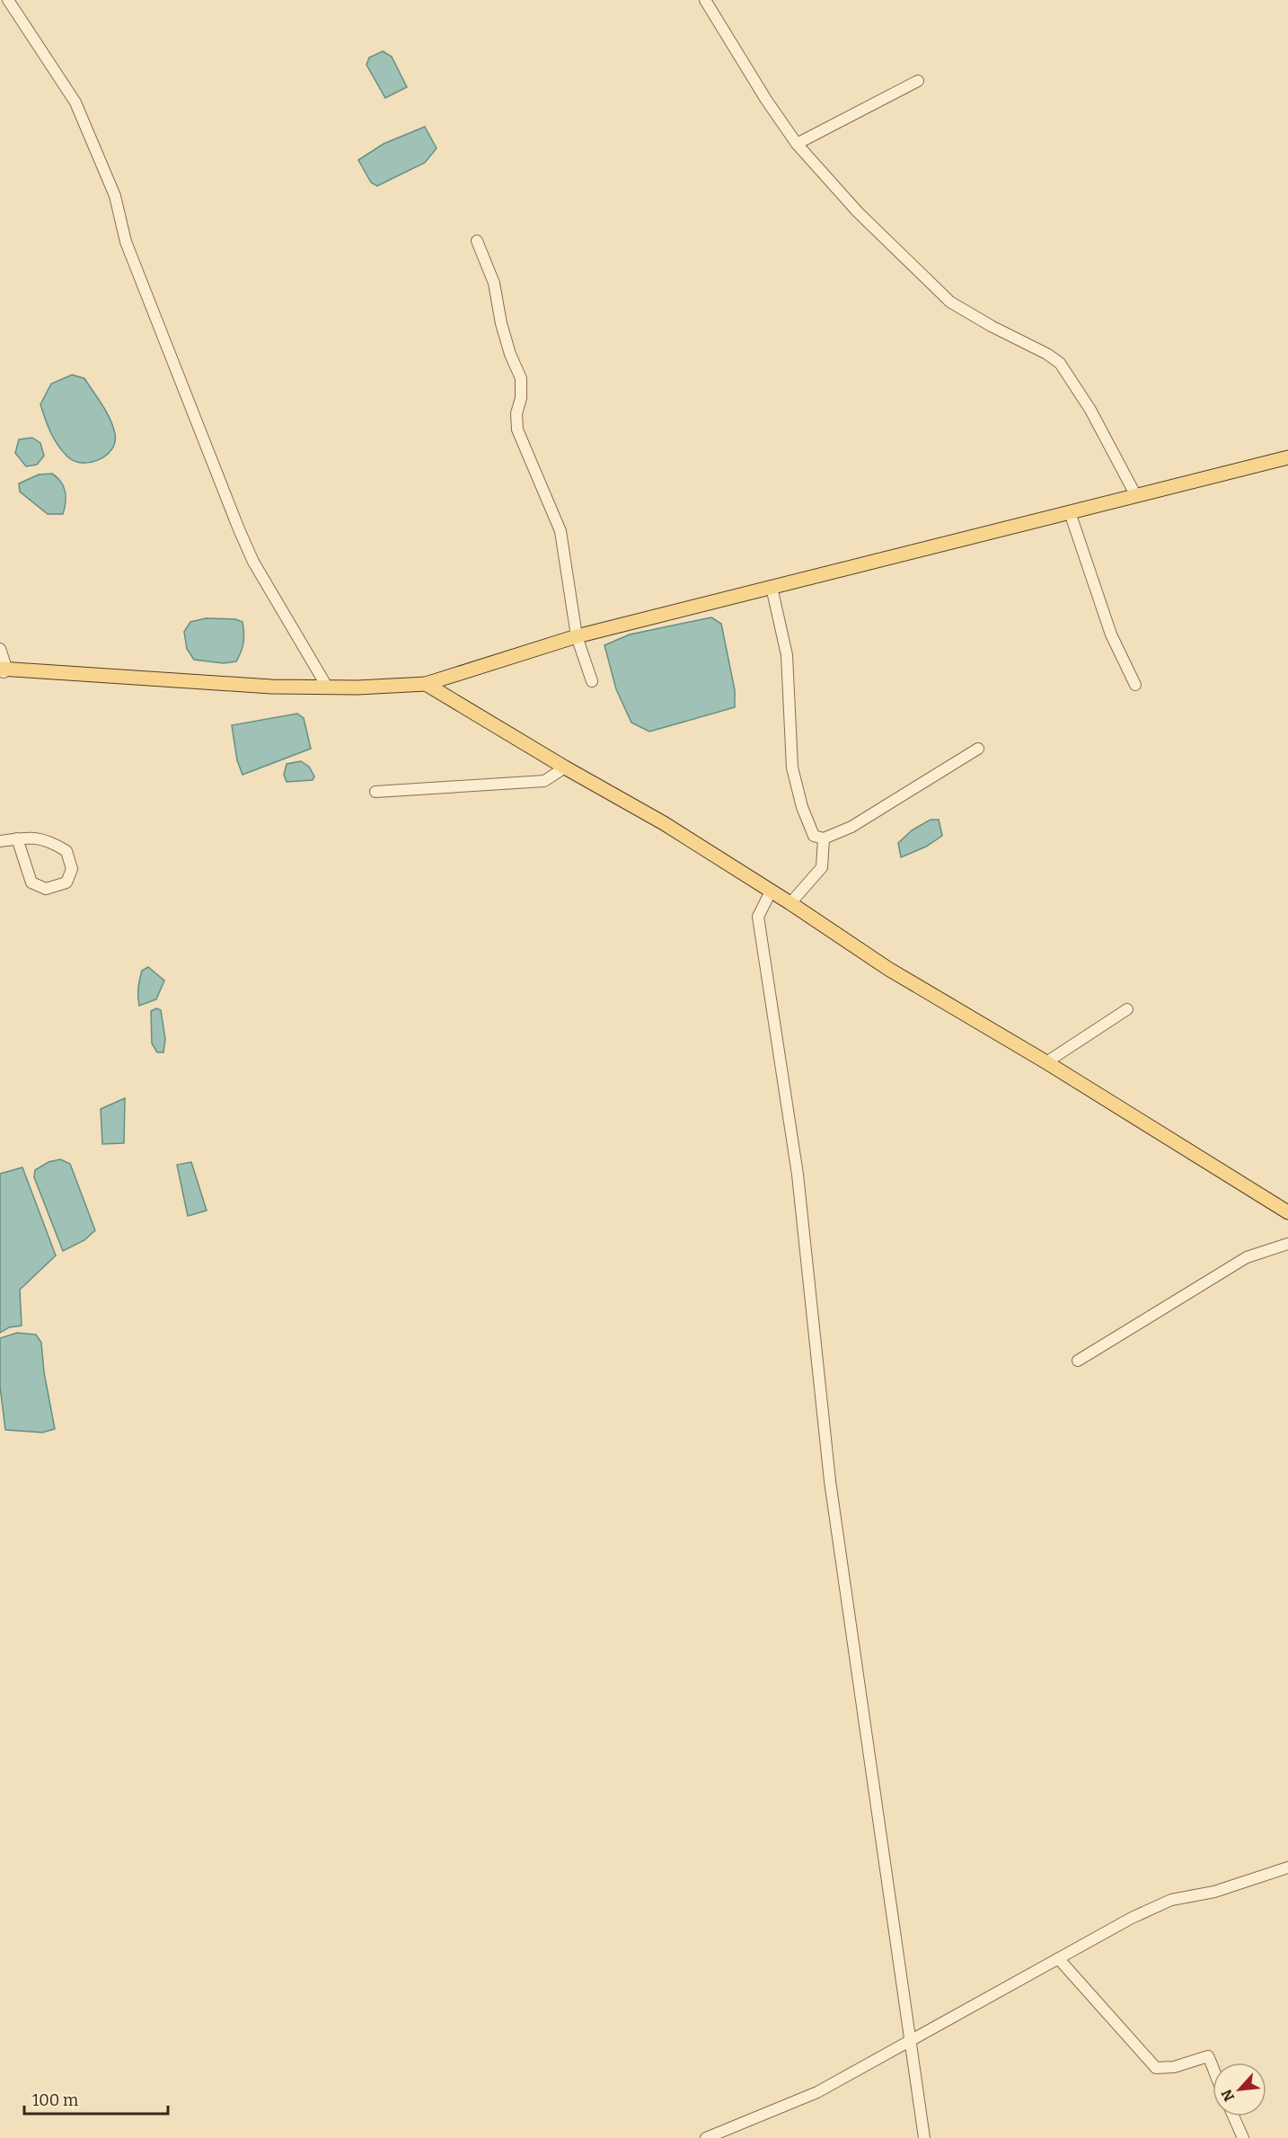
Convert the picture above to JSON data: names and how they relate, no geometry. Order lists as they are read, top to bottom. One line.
{"scale_bar":"100 m","north":"bottom left"}
